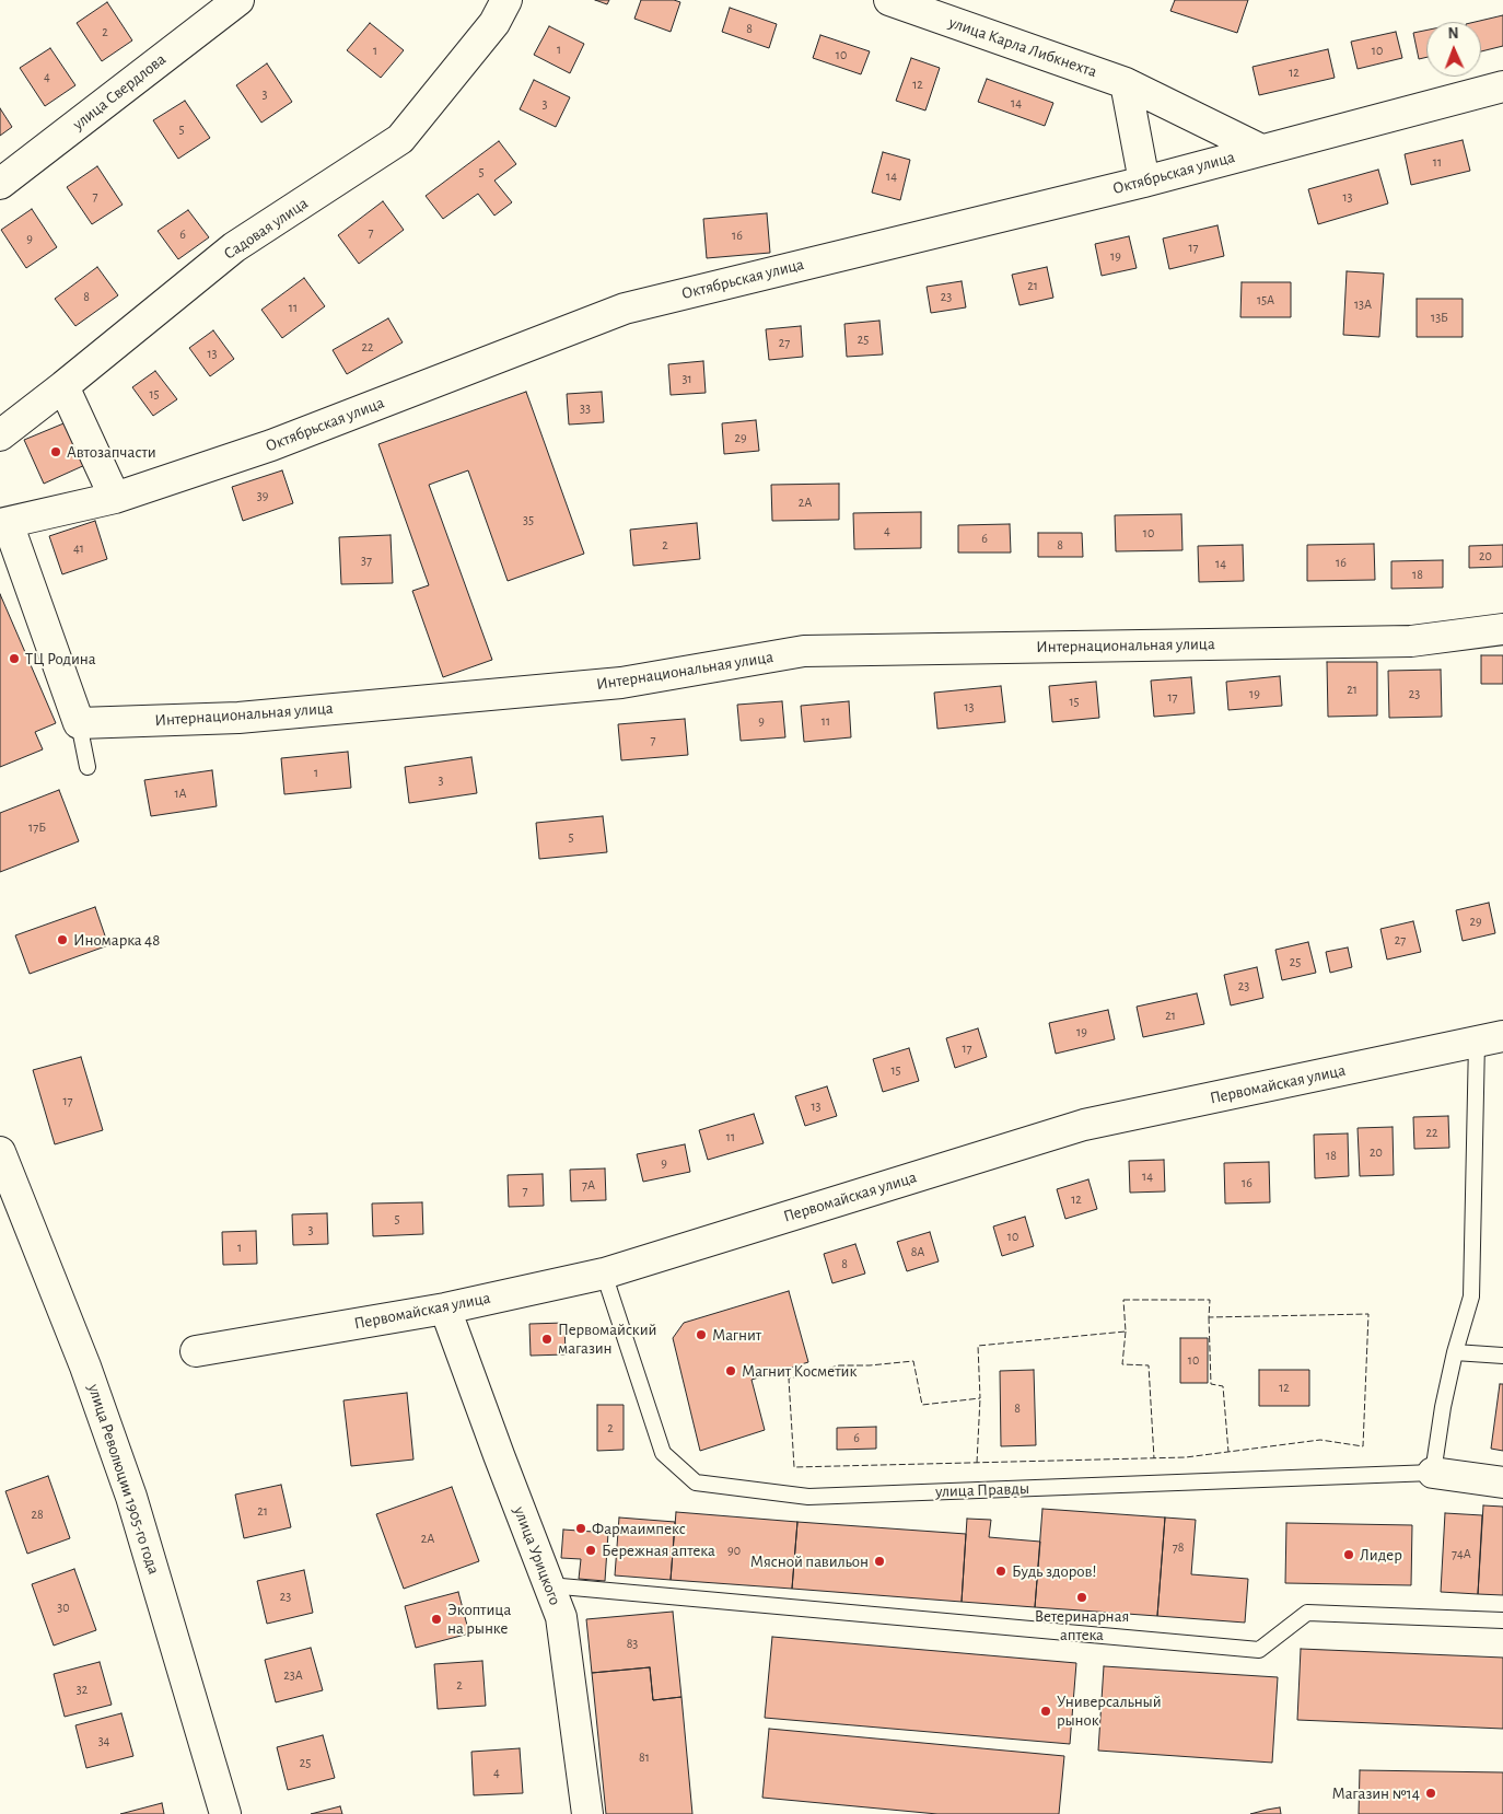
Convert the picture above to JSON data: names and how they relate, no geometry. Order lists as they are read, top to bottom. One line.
{"streets":{"street":["улица Карла Либкнехта","улица Свердлова","Октябрьская улица","Садовая улица","Интернациональная улица","Первомайская улица","улица Революции 1905-го года","улица Правды","улица Урицкого"]},"crossings":[["улица Карла Либкнехта","Октябрьская улица"],["Первомайская улица","улица Правды"],["Первомайская улица","улица Урицкого"]],"places":["Автозапчасти","ТЦ Родина","Иномарка 48","Магнит","Первомайский магазин","Магнит Косметик","Фармаимпекс","Бережная аптека","Лидер","Мясной павильон","Будь здоров!","Ветеринарная аптека","Экоптица на рынке","Универсальный рынок","Магазин №14"],"house_numbers":["8","2","1","1","10","10","12","4","12","3","14","3","5","11","5","14","7","13","7","6","16","9","17","19","21","8","23","15А","13А","11","13Б","25","27","22","13","31","15","33","29","39","2А","35","4","10","6","2","8","41","20","37","16","14","18","21","19","23","17","15","13","9","11","7","1","3","1А","17Б","5","29","27","25","23","21","19","17","15","17","13","22","11","20","18","9","14","16","7А","7","12","5","3","10","1","8А","8","10","12","8","2","6","21","28","2А","78","90","74А","23","30","83","23А","2","32","34","81","25","4"],"north":"top"}
